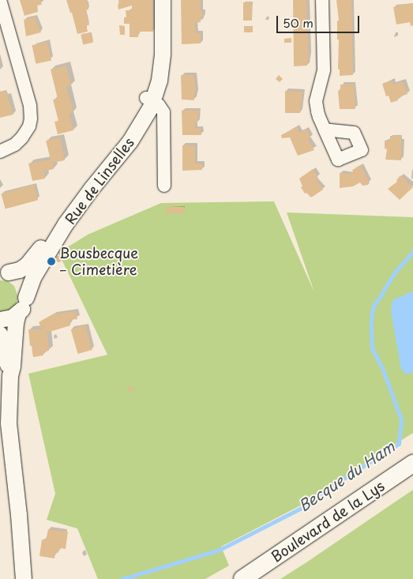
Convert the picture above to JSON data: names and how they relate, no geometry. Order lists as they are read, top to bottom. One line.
{"streets":{"main road":["Boulevard de la Lys"],"street":["Rue de Linselles"]},"water":["Becque du Ham"],"places":["Bousbecque – Cimetière"],"scale_bar":"50 m"}
